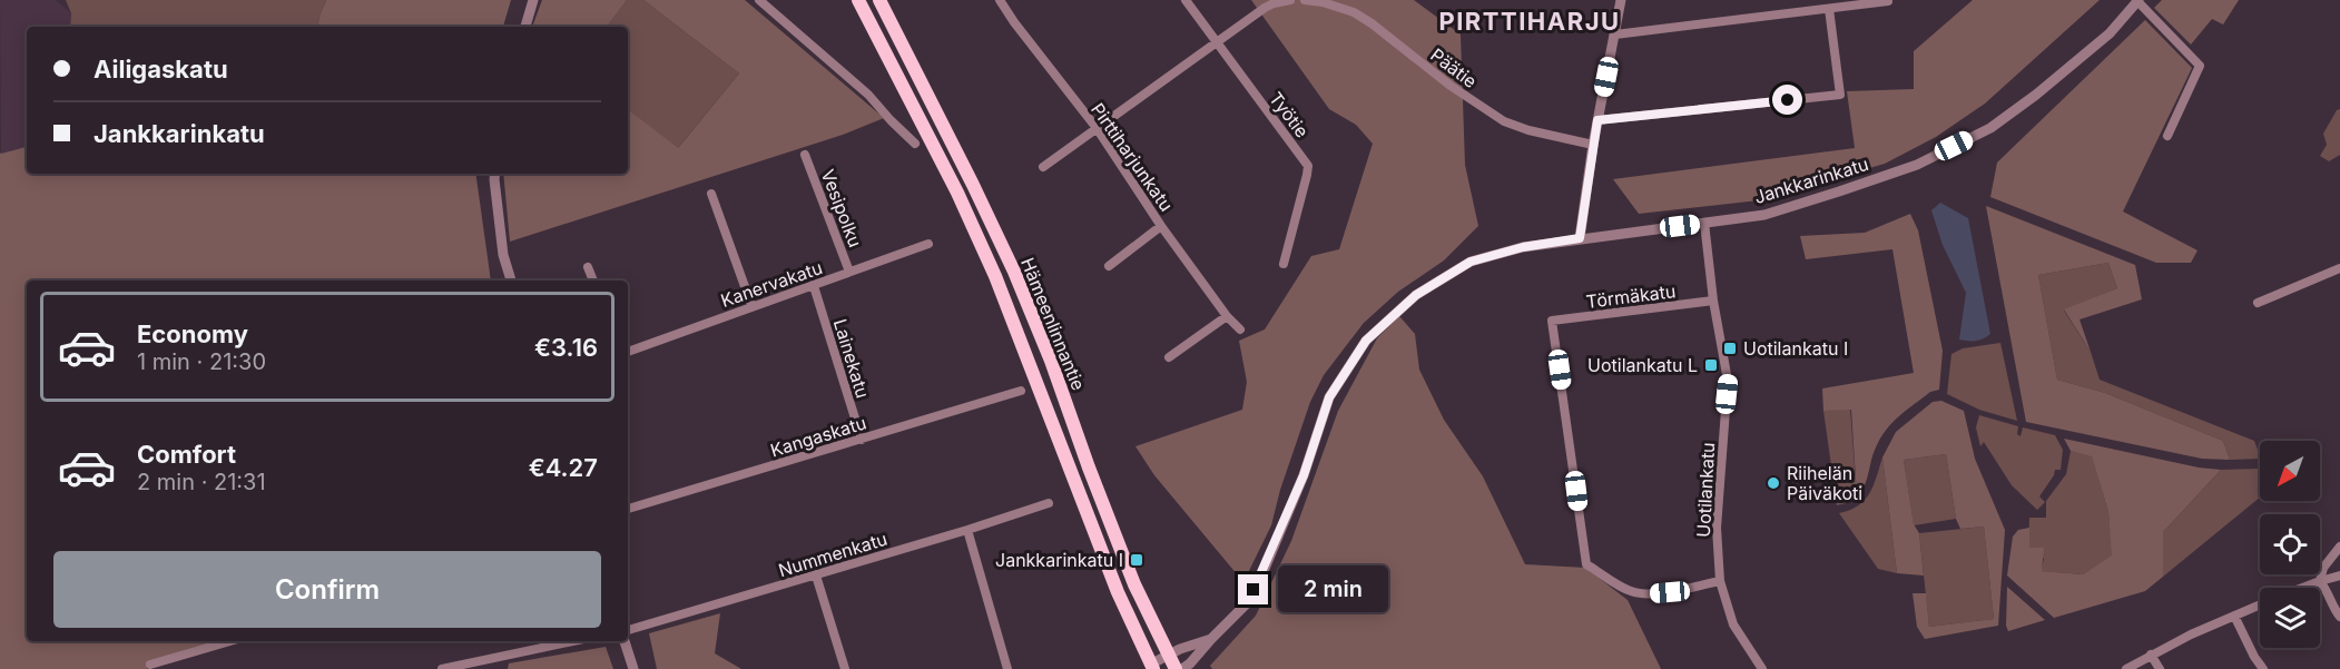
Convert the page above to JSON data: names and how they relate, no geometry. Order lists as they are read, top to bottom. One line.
{"streets":{"main road":["Hämeenlinnantie"],"street":["Päätie","Työtie","Pirttiharjunkatu","Jankkarinkatu","Vesipolku","Kanervakatu","Törmäkatu","Lainekatu","Kangaskatu","Uotilankatu","Nummenkatu"]},"crossings":[["Jankkarinkatu","Hämeenlinnantie"],["Jankkarinkatu","Uotilankatu"],["Vesipolku","Kanervakatu"],["Kanervakatu","Lainekatu"],["Törmäkatu","Uotilankatu"],["Lainekatu","Kangaskatu"]],"districts":["PIRTTIHARJU"],"places":{"transit":["Uotilankatu I","Uotilankatu L","Jankkarinkatu I"],"other":["Riihelän Päiväkoti"]},"north":"bottom left","page":{"banner":["Ailigaskatu","Jankkarinkatu"],"list":[{"name":"Economy","note":"1 min · 21:30","value":"€3.16"},{"name":"Comfort","note":"2 min · 21:31","value":"€4.27"}],"buttons":"Confirm","bubble":"2 min"}}
